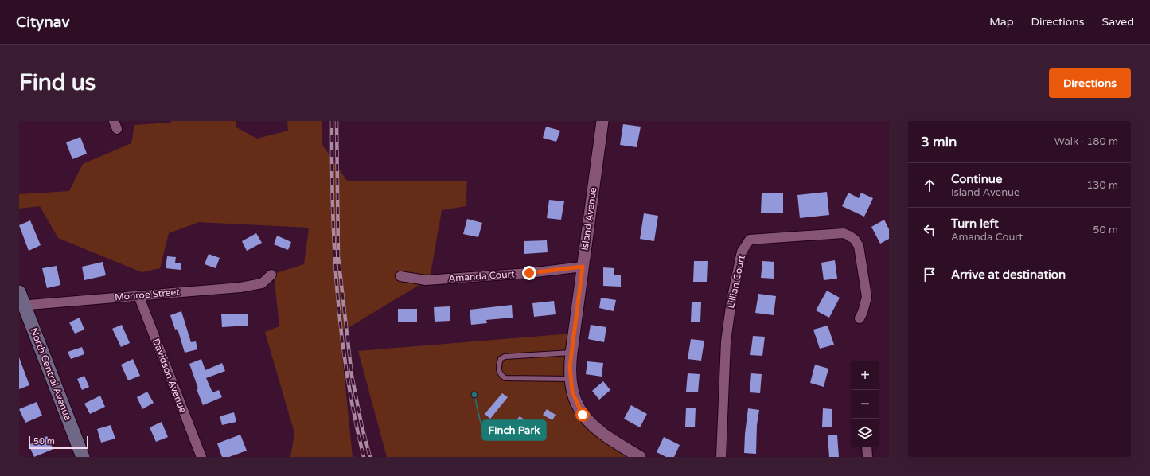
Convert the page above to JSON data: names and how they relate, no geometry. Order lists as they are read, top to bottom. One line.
{"streets":{"main road":["North Central Avenue"],"street":["Island Avenue","Amanda Court","Lillian Court","Monroe Street","Davidson Avenue"]},"crossings":[["Island Avenue","Amanda Court"],["Monroe Street","North Central Avenue"],["Monroe Street","Davidson Avenue"]],"places":["Finch Park"],"scale_bar":"50 m","page":{"header":"Citynav","nav":["Map","Directions","Saved"],"buttons":"Directions","title":"Find us","heading":["3 min","Walk · 180 m"],"list":[["Continue","Island Avenue","130 m"],["Turn left","Amanda Court","50 m"],"Arrive at destination"],"map_buttons":["+","−"],"scale":"50 m"}}
